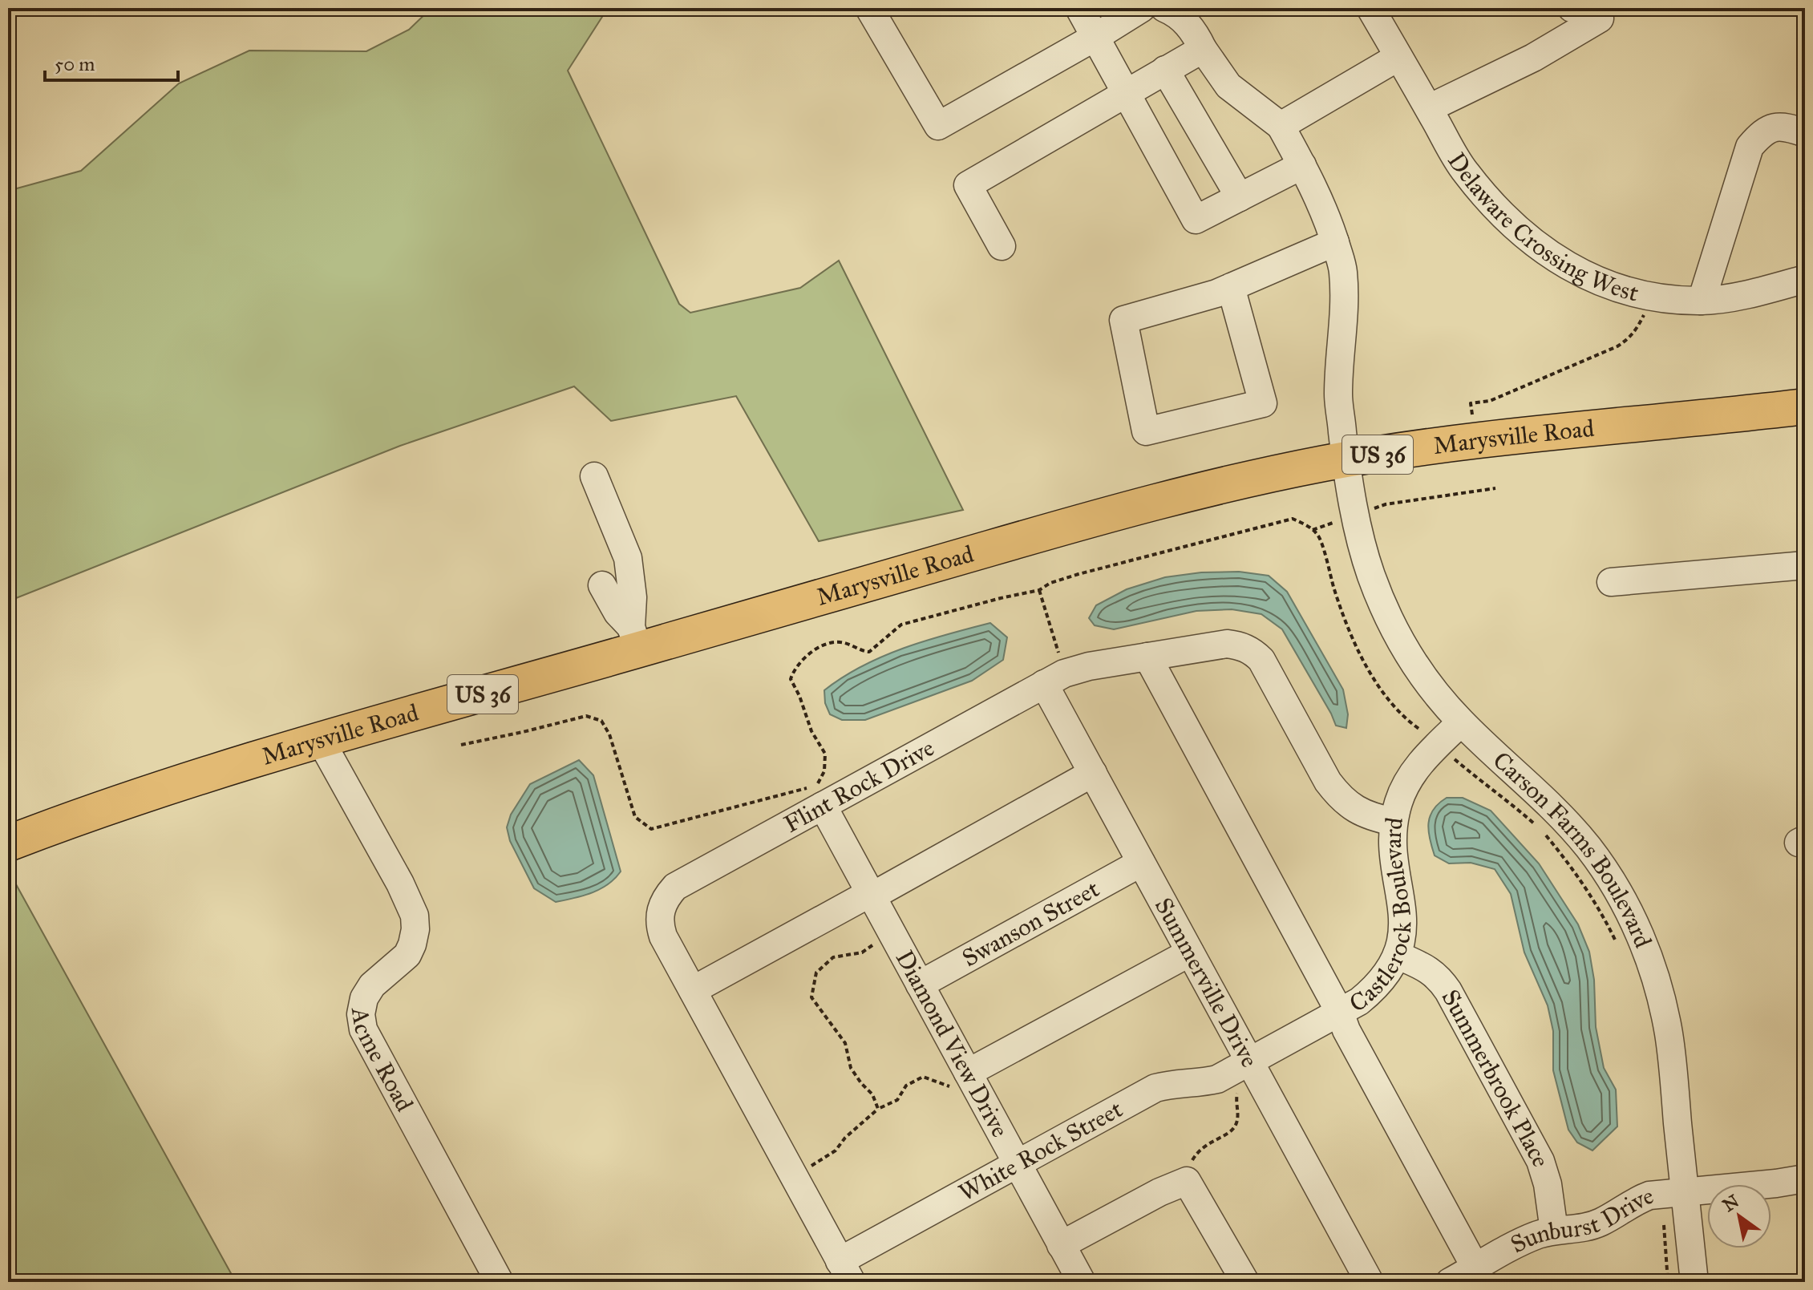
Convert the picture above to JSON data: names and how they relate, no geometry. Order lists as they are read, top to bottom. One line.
{"streets":{"highway":["Marysville Road","US 36"],"street":["Delaware Crossing West","Flint Rock Drive","Carson Farms Boulevard","Castlerock Boulevard","Swanson Street","Summerville Drive","Diamond View Drive","Acme Road","Summerbrook Place","White Rock Street","Sunburst Drive"]},"crossings":[["Marysville Road","Carson Farms Boulevard"],["Marysville Road","Acme Road"],["Flint Rock Drive","Castlerock Boulevard"],["Flint Rock Drive","Summerville Drive"],["Flint Rock Drive","Diamond View Drive"],["Flint Rock Drive","White Rock Street"],["Carson Farms Boulevard","Castlerock Boulevard"],["Carson Farms Boulevard","Sunburst Drive"],["Castlerock Boulevard","Summerville Drive"],["Castlerock Boulevard","Summerbrook Place"],["Castlerock Boulevard","White Rock Street"],["Swanson Street","Summerville Drive"],["Swanson Street","Diamond View Drive"],["Summerville Drive","White Rock Street"],["Diamond View Drive","White Rock Street"],["Summerbrook Place","Sunburst Drive"]],"scale_bar":"50 m","north":"top left"}
